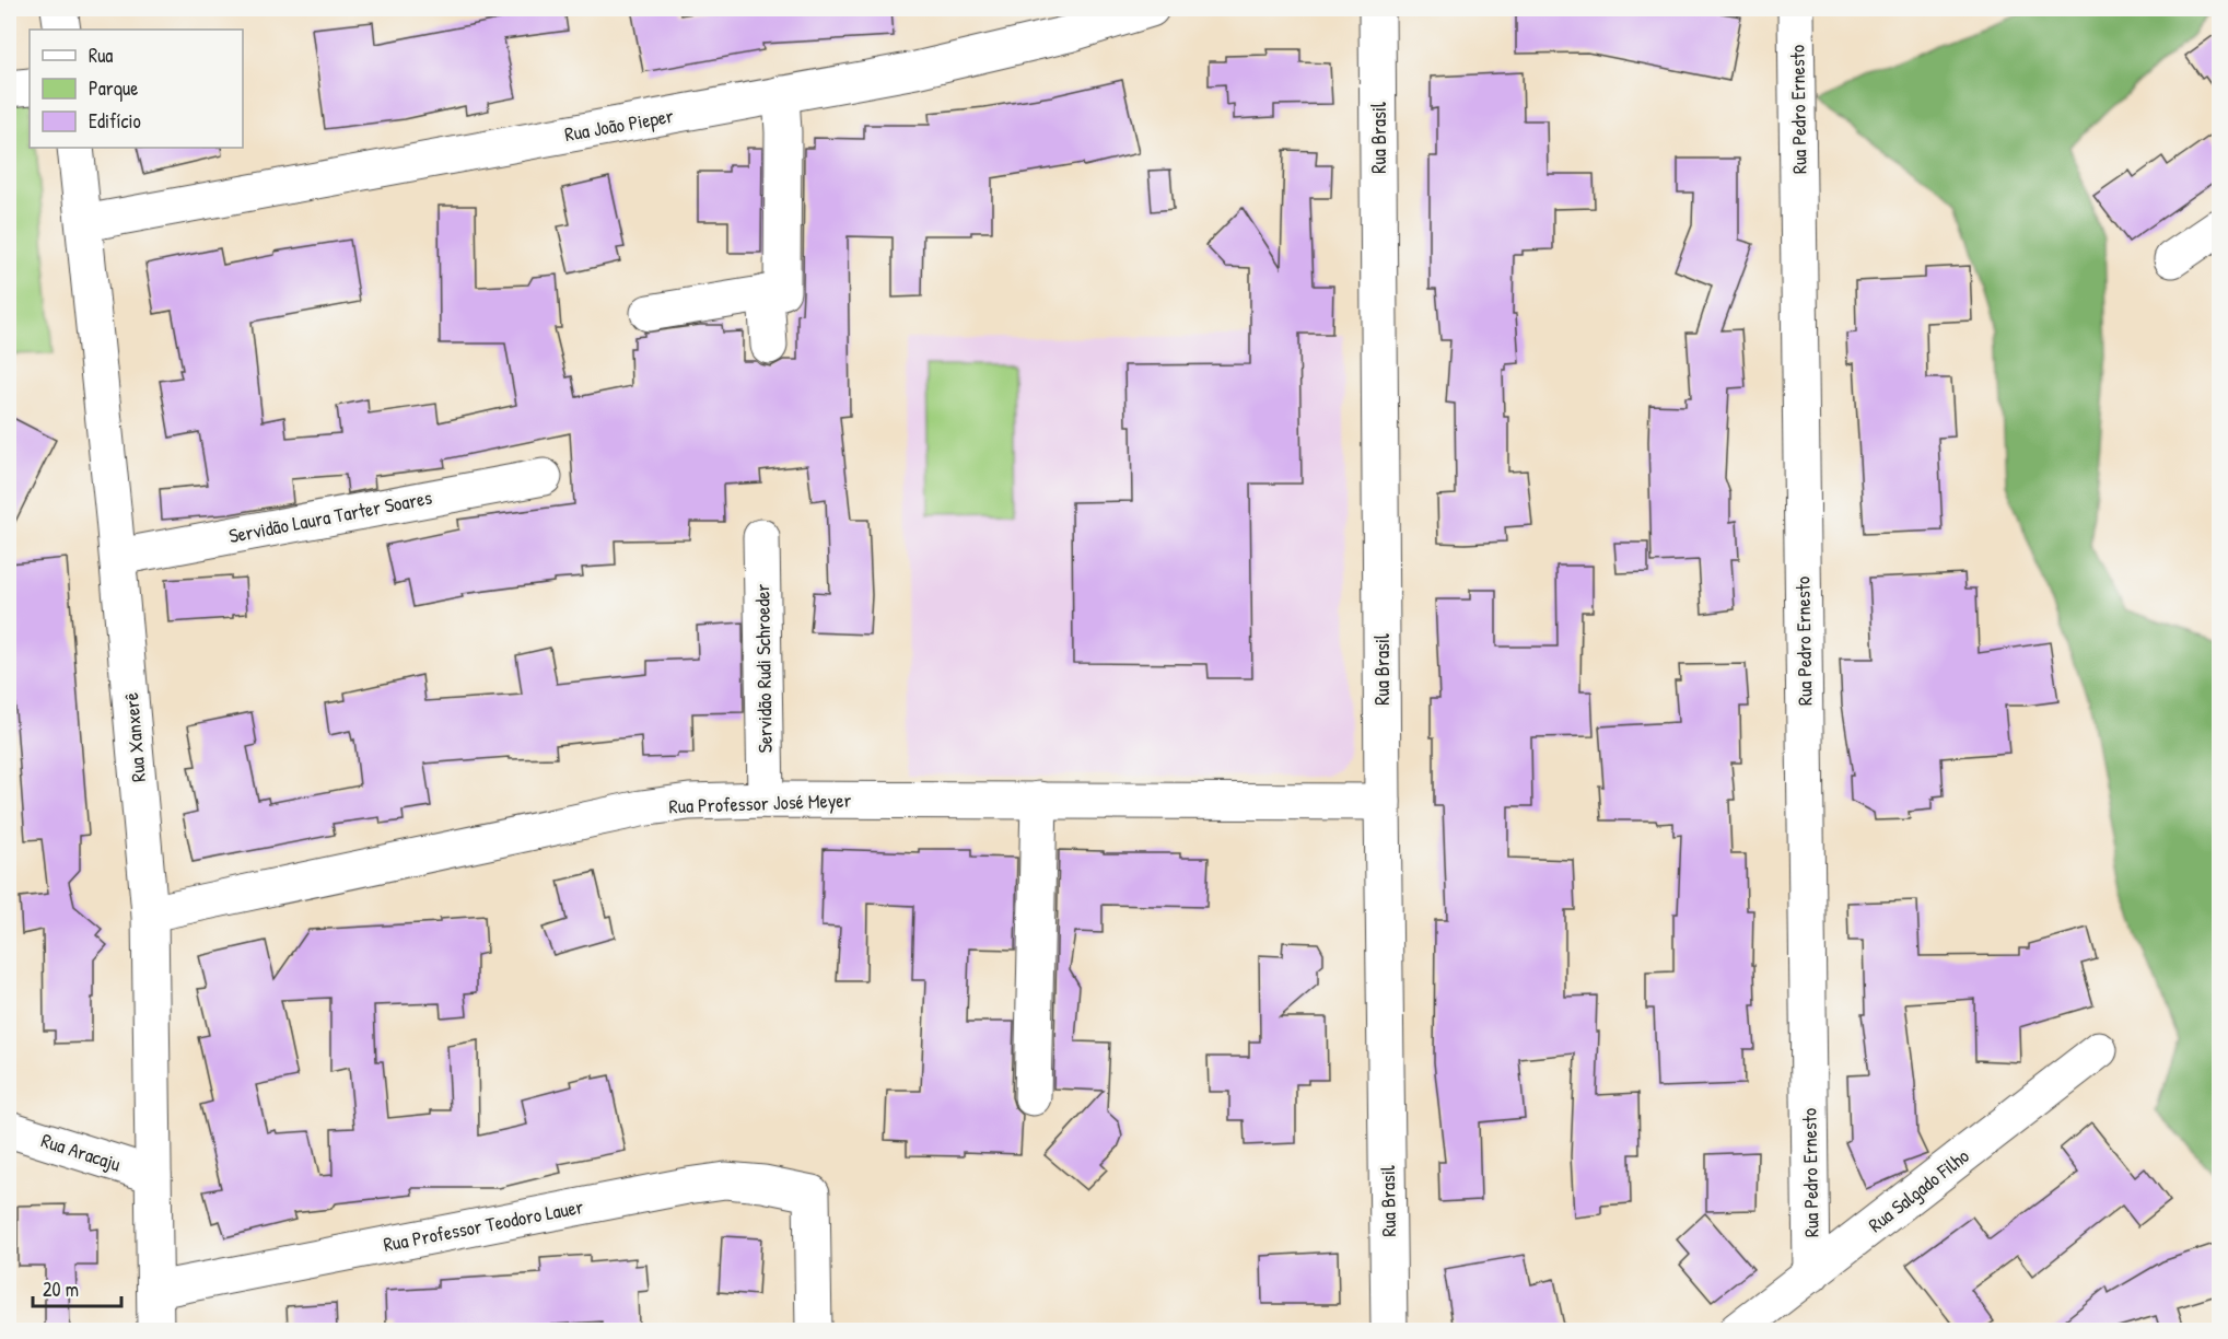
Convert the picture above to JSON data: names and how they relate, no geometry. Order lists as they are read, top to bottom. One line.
{"streets":{"street":["Rua Pedro Ernesto","Rua João Pieper","Rua Brasil","Servidão Laura Tarter Soares","Servidão Rudi Schroeder","Rua Xanxerê","Rua Professor José Meyer","Rua Aracaju","Rua Salgado Filho","Rua Professor Teodoro Lauer"]},"crossings":[["Rua Pedro Ernesto","Rua Salgado Filho"],["Rua João Pieper","Rua Xanxerê"],["Rua Brasil","Rua Professor José Meyer"],["Servidão Laura Tarter Soares","Rua Xanxerê"],["Servidão Rudi Schroeder","Rua Professor José Meyer"],["Rua Xanxerê","Rua Professor José Meyer"],["Rua Xanxerê","Rua Aracaju"],["Rua Xanxerê","Rua Professor Teodoro Lauer"]],"legend":["Rua","Parque","Edifício"],"scale_bar":"20 m"}
